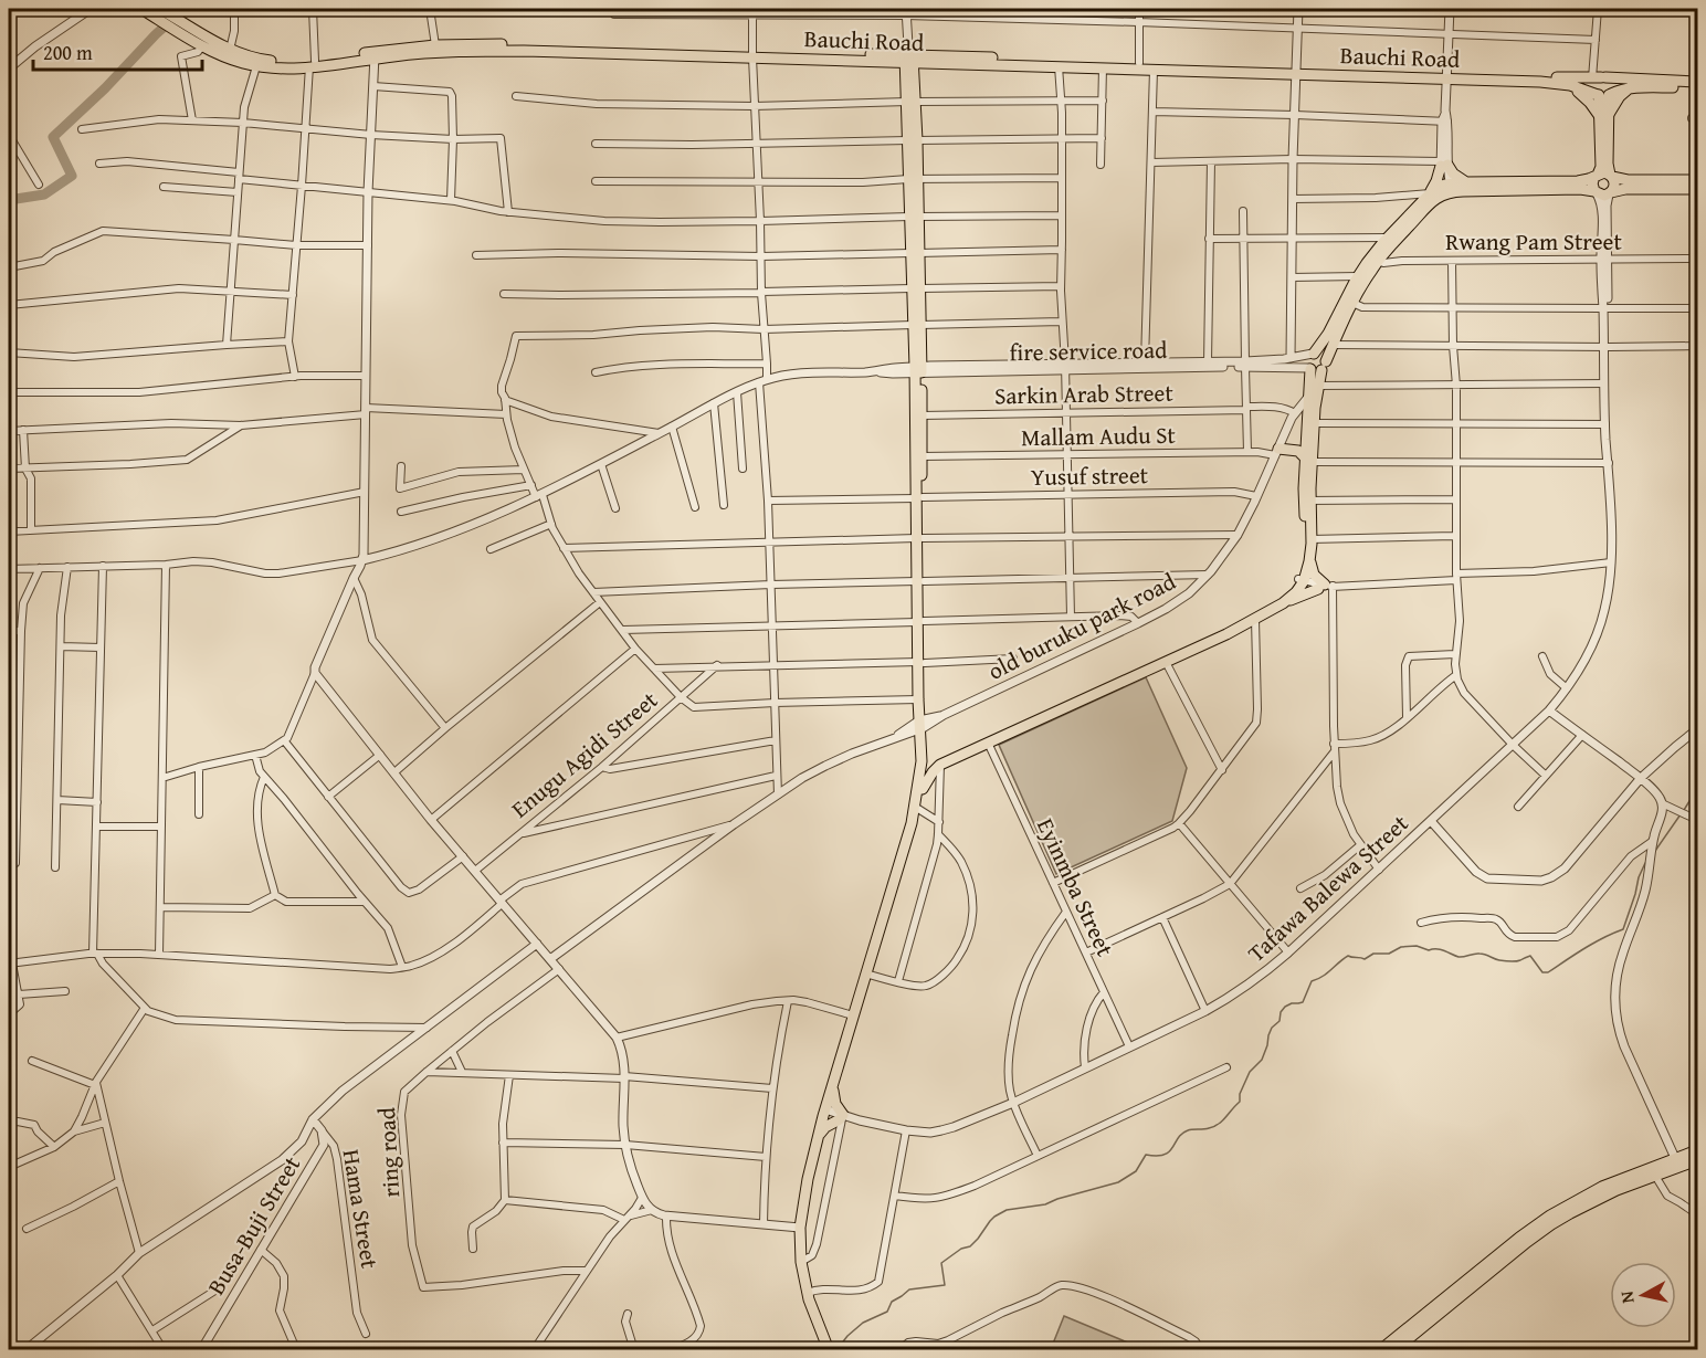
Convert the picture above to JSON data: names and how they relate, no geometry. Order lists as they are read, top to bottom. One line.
{"streets":{"main road":["Bauchi Road"],"street":["Rwang Pam Street","fire service road","Sarkin Arab Street","Mallam Audu St","Yusuf street","old buruku park road","Enugu Agidi Street","Eyinmba Street","Tafawa Balewa Street","ring road","Hama Street","Busa-Buji Street"]},"crossings":[["Sarkin Arab Street","old buruku park road"],["Mallam Audu St","old buruku park road"],["Yusuf street","old buruku park road"],["Eyinmba Street","Tafawa Balewa Street"],["Hama Street","Busa-Buji Street"]],"scale_bar":"200 m","north":"left"}
